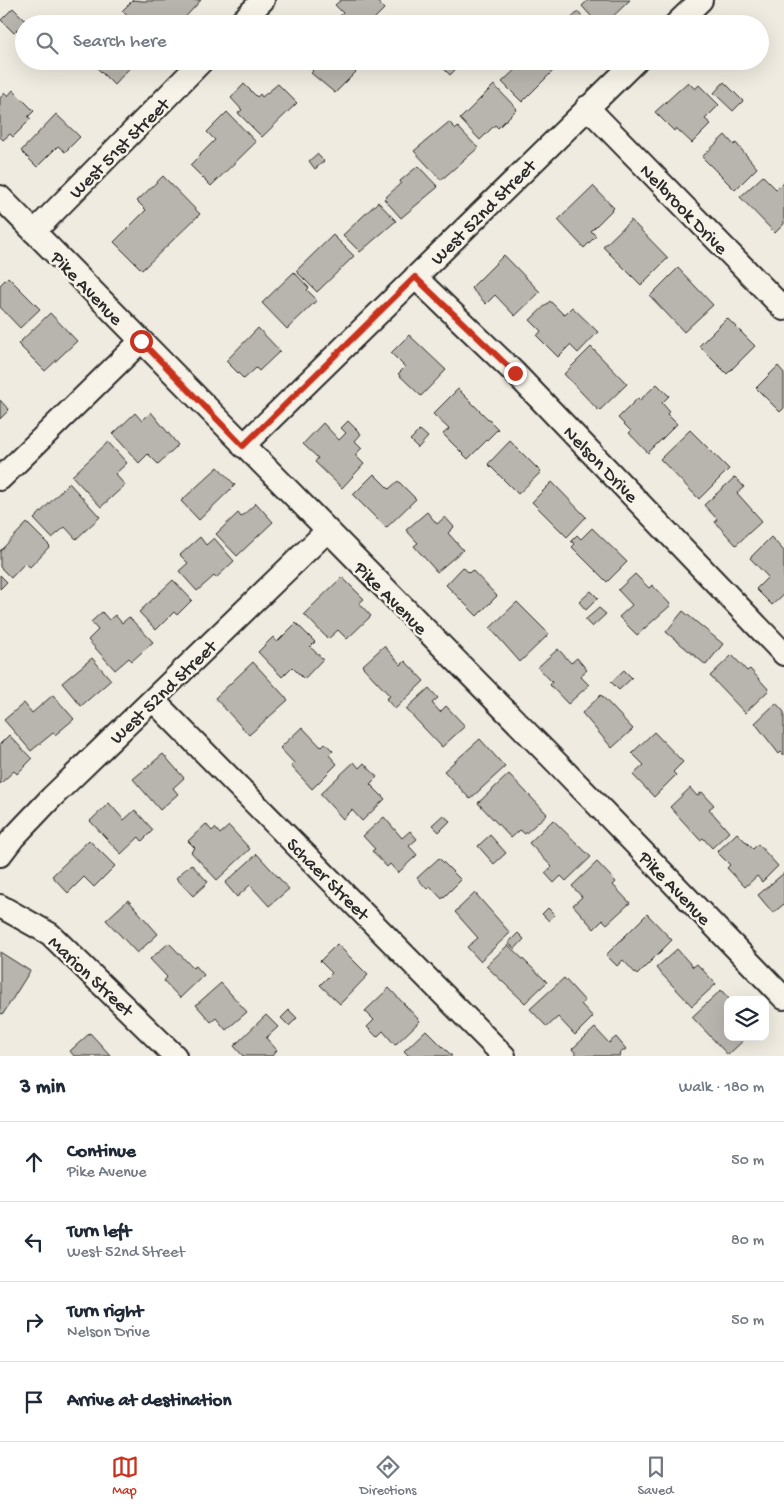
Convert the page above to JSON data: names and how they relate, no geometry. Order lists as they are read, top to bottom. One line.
{"streets":{"street":["West 51st Street","Nelbrook Drive","West 52nd Street","Pike Avenue","Nelson Drive","Schaer Street","Marion Street"]},"crossings":[["West 51st Street","Pike Avenue"],["Nelbrook Drive","West 52nd Street"],["West 52nd Street","Pike Avenue"],["West 52nd Street","Nelson Drive"],["West 52nd Street","Schaer Street"]],"page":{"search":"Search here","heading":["3 min","Walk · 180 m"],"list":[["Continue","Pike Avenue","50 m"],["Turn left","West 52nd Street","80 m"],["Turn right","Nelson Drive","50 m"],"Arrive at destination"],"nav":["Map","Directions","Saved"]}}
